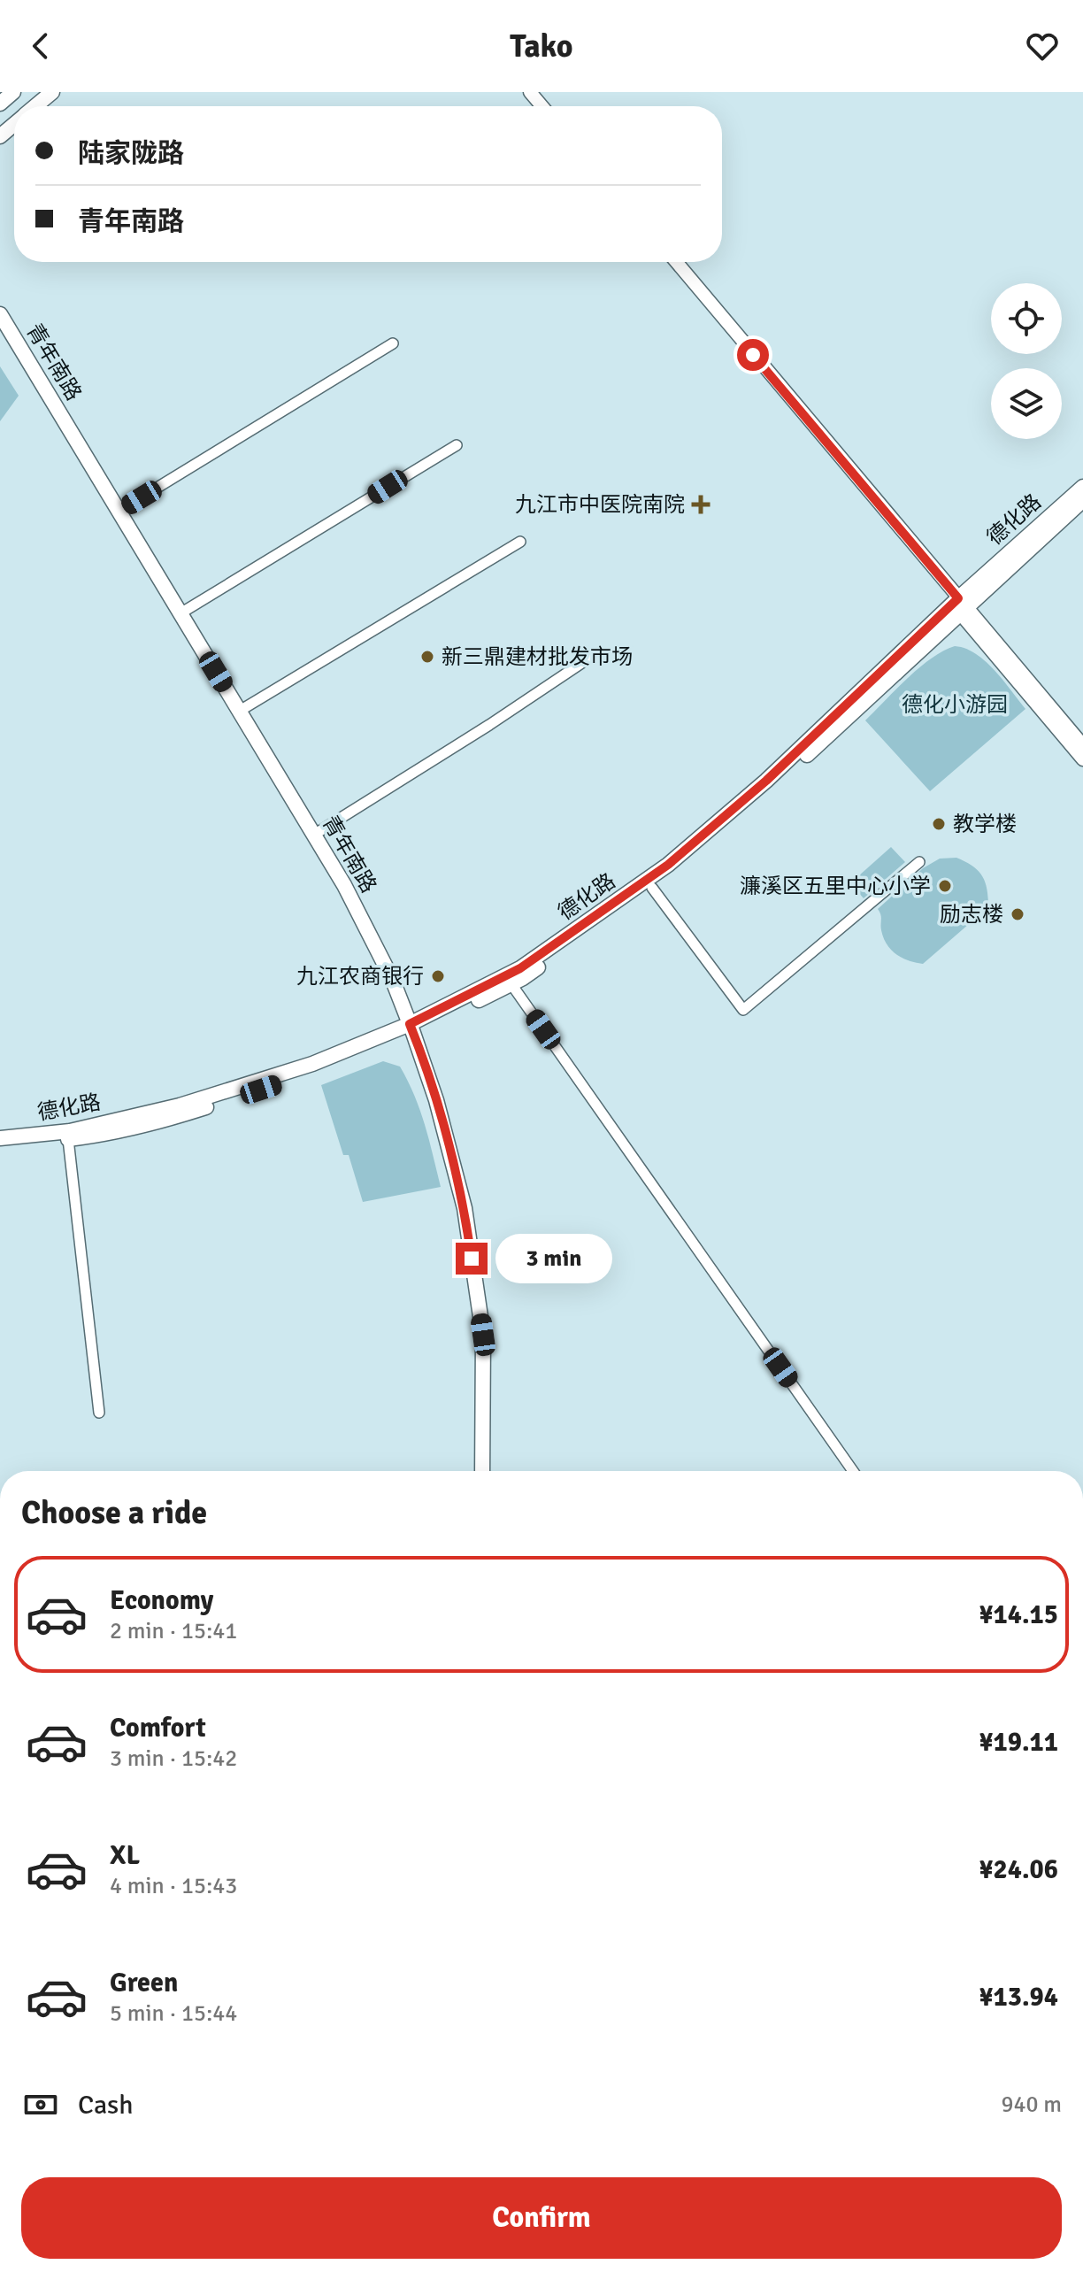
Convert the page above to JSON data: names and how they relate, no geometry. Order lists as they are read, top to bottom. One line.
{"streets":{"main road":["青年南路","德化路"]},"crossings":[["青年南路","德化路"]],"parks":["德化小游园"],"places":{"health":["九江市中医院南院"],"other":["新三鼎建材批发市场","教学楼","濂溪区五里中心小学","励志楼","九江农商银行"]},"page":{"header":"Tako","banner":["陆家陇路","青年南路"],"bubble":"3 min","heading":"Choose a ride","list":[{"name":"Economy","note":"2 min · 15:41","value":"¥14.15"},{"name":"Comfort","note":"3 min · 15:42","value":"¥19.11"},{"name":"XL","note":"4 min · 15:43","value":"¥24.06"},{"name":"Green","note":"5 min · 15:44","value":"¥13.94"}],"pay":["Cash","940 m"],"buttons":"Confirm"}}
